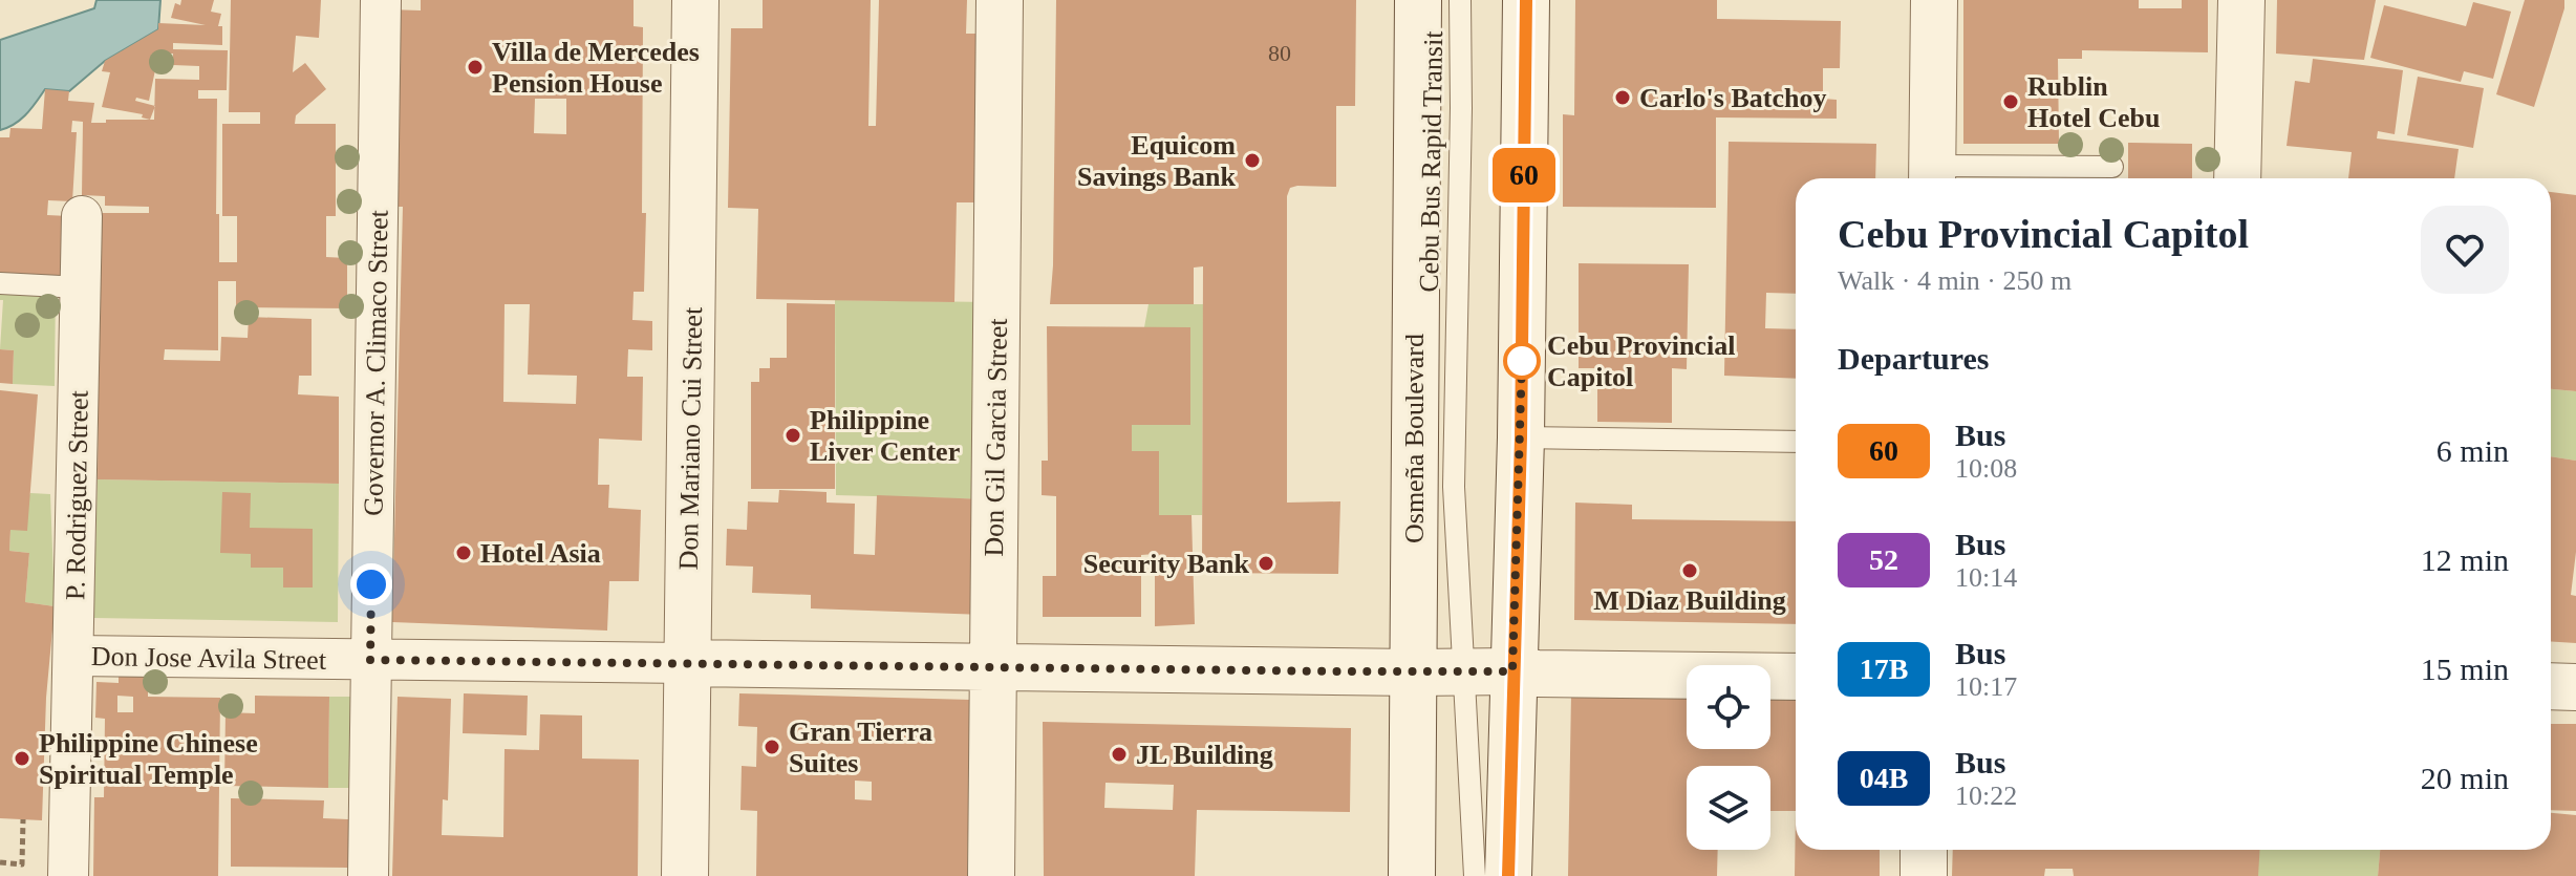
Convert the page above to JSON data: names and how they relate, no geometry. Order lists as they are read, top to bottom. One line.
{"streets":{"street":["Governor A. Climaco Street","Don Gil Garcia Street","Don Mariano Cui Street","Osmeña Boulevard","P. Rodriguez Street","Don Jose Avila Street"],"lane":["Cebu Bus Rapid Transit"]},"crossings":[["Cebu Bus Rapid Transit","Don Jose Avila Street"],["Governor A. Climaco Street","Don Jose Avila Street"],["Don Gil Garcia Street","Don Jose Avila Street"],["Don Mariano Cui Street","Don Jose Avila Street"],["Osmeña Boulevard","Don Jose Avila Street"],["P. Rodriguez Street","Don Jose Avila Street"]],"places":["Villa de Mercedes Pension House","Carlo's Batchoy","Rublin Hotel Cebu","Equicom Savings Bank","Cebu Provincial Capitol","Philippine Liver Center","Hotel Asia","Security Bank","M Diaz Building","Gran Tierra Suites","JL Building","Philippine Chinese Spiritual Temple"],"lines":["bus line 60"],"house_numbers":["80"],"page":{"on_map":"60","heading":[["Cebu Provincial Capitol","Walk · 4 min · 250 m"],"Departures"],"list":[{"mark":"60","name":"Bus","note":"10:08","value":"6 min"},{"mark":"52","name":"Bus","note":"10:14","value":"12 min"},{"mark":"17B","name":"Bus","note":"10:17","value":"15 min"},{"mark":"04B","name":"Bus","note":"10:22","value":"20 min"}]}}
